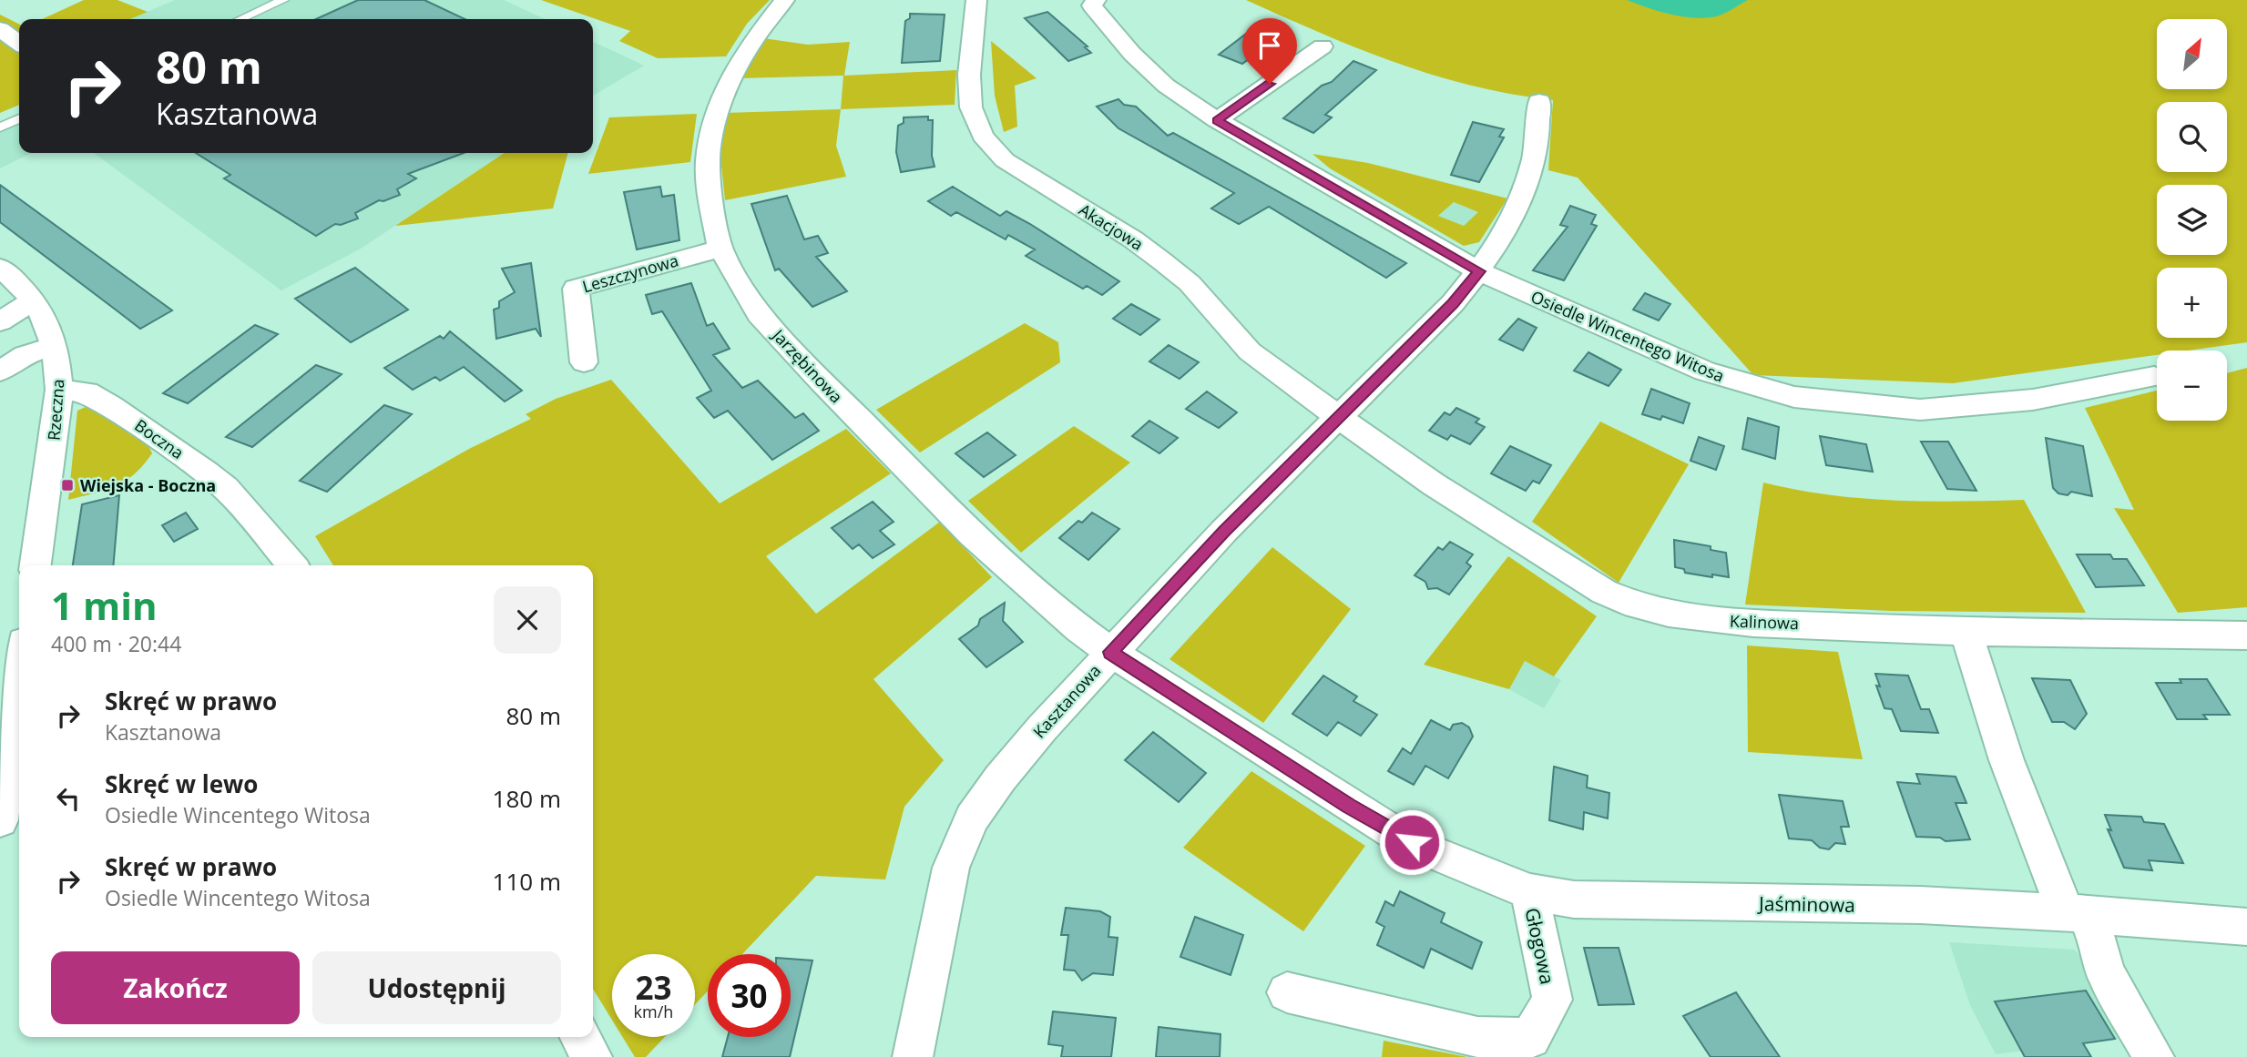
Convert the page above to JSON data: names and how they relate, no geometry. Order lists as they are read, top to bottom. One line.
{"streets":{"street":["Akacjowa","Leszczynowa","Osiedle Wincentego Witosa","Jarzębinowa","Rzeczna","Boczna","Kalinowa","Kasztanowa","Jaśminowa","Głogowa"]},"crossings":[["Akacjowa","Kalinowa"],["Akacjowa","Kasztanowa"],["Leszczynowa","Jarzębinowa"],["Osiedle Wincentego Witosa","Kasztanowa"],["Jarzębinowa","Kasztanowa"],["Jarzębinowa","Głogowa"],["Rzeczna","Boczna"],["Kalinowa","Kasztanowa"],["Kasztanowa","Głogowa"],["Jaśminowa","Głogowa"]],"places":{"transit":["Wiejska - Boczna"]},"north":"top right","page":{"map_buttons":["+","−"],"turn":["80 m","Kasztanowa"],"heading":["1 min","400 m · 20:44"],"list":[{"name":"Skręć w prawo","note":"Kasztanowa","value":"80 m"},{"name":"Skręć w lewo","note":"Osiedle Wincentego Witosa","value":"180 m"},{"name":"Skręć w prawo","note":"Osiedle Wincentego Witosa","value":"110 m"}],"buttons":["Zakończ","Udostępnij"],"speed":"23 km/h","limit":"30"}}
